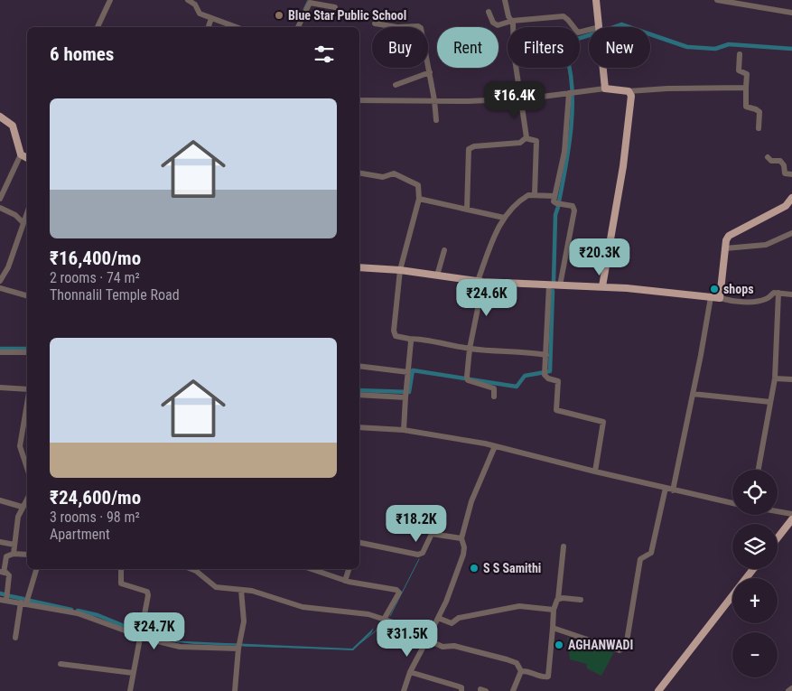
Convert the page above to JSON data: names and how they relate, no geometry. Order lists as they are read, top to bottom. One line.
{"places":["Blue Star Public School","shops","S S Samithi","AGHANWADI"],"page":{"chip":["Buy","Rent","Filters","New"],"heading":"6 homes","price":["₹16.4K","₹20.3K","₹24.6K","₹18.2K","₹24.7K","₹31.5K"],"list":[{"name":"₹16,400/mo","note":"2 rooms · 74 m² · Thonnalil Temple Road"},{"name":"₹24,600/mo","note":"3 rooms · 98 m² · Apartment"}],"map_buttons":["+","−"]}}
